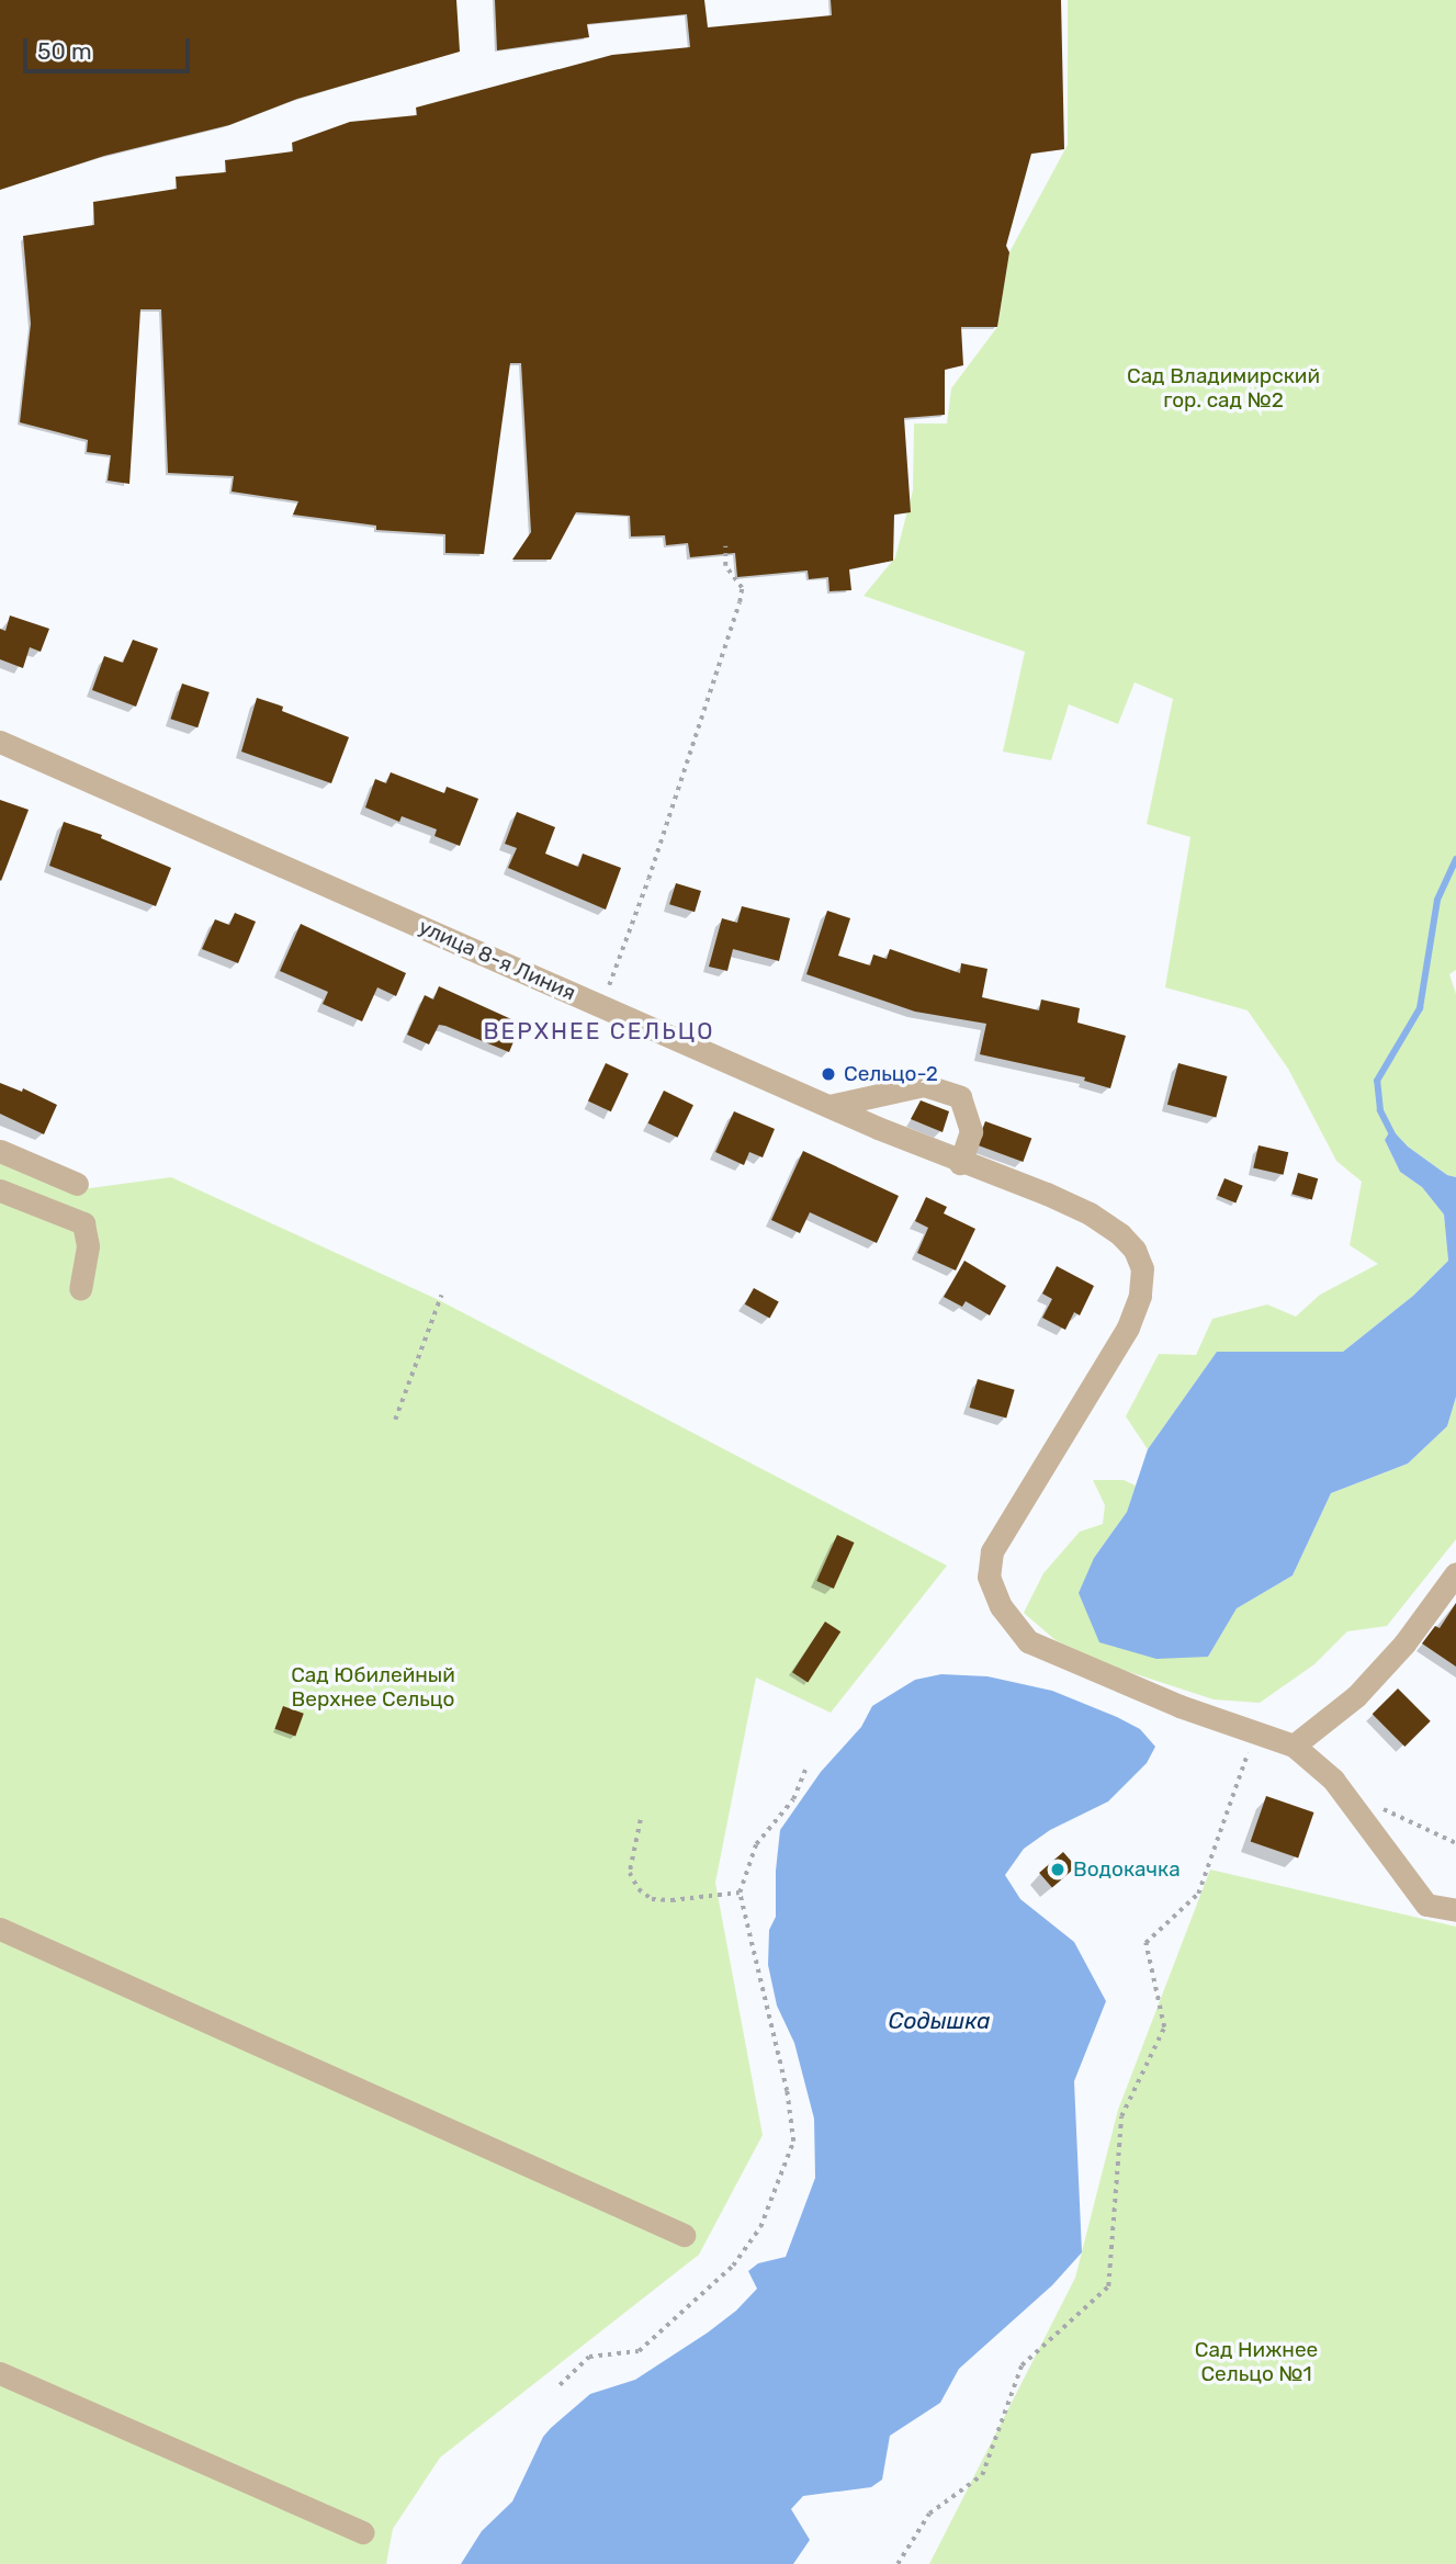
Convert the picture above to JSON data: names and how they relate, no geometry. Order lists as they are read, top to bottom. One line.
{"streets":{"street":["улица 8-я Линия"]},"districts":["ВЕРХНЕЕ СЕЛЬЦО"],"water":["Содышка"],"parks":["Сад Владимирский гор. сад №2","Сад Юбилейный Верхнее Сельцо","Сад Нижнее Сельцо №1"],"places":["Сельцо-2","Водокачка"],"scale_bar":"50 m"}
